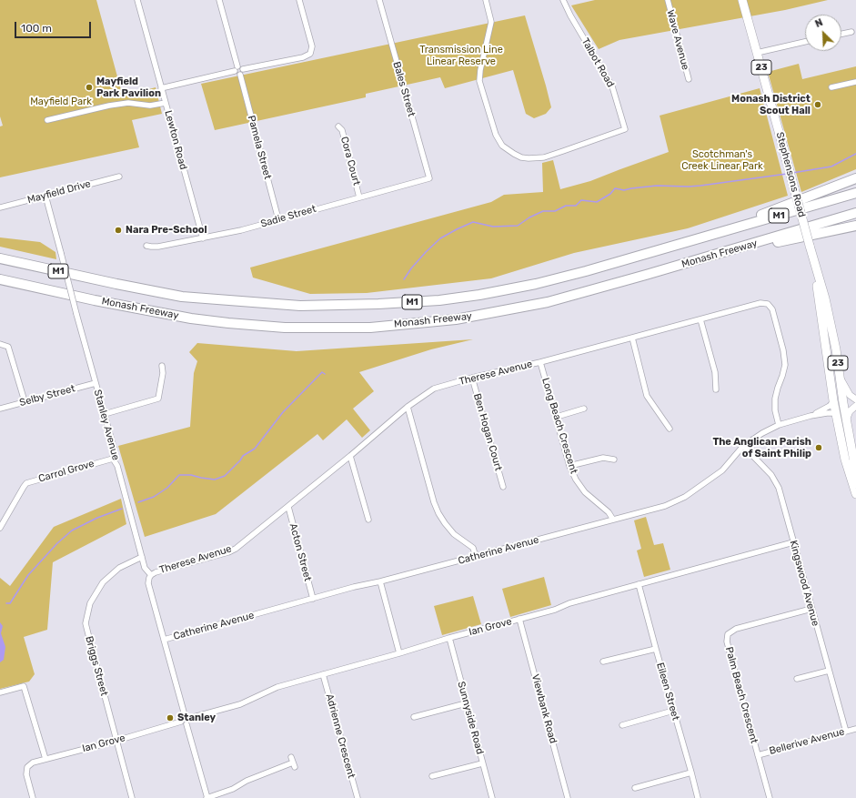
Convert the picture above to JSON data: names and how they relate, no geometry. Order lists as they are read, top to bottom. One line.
{"streets":{"highway":["M1","Monash Freeway"],"main road":["23","Stephensons Road"],"street":["Wave Avenue","Talbot Road","Bales Street","Lewton Road","Pamela Street","Cora Court","Mayfield Drive","Sadie Street","Therese Avenue","Selby Street","Stanley Avenue","Long Beach Crescent","Ben Hogan Court","Carrol Grove","Catherine Avenue","Acton Street","Kingswood Avenue","Ian Grove","Briggs Street","Eileen Street","Palm Beach Crescent","Viewbank Road","Sunnyside Road","Adrienne Crescent","Bellerive Avenue"]},"crossings":[["Bales Street","Sadie Street"],["Lewton Road","Sadie Street"],["Pamela Street","Sadie Street"],["Cora Court","Sadie Street"],["Stephensons Road","Catherine Avenue"],["Mayfield Drive","Stanley Avenue"],["Therese Avenue","Stanley Avenue"],["Therese Avenue","Long Beach Crescent"],["Therese Avenue","Ben Hogan Court"],["Therese Avenue","Catherine Avenue"],["Therese Avenue","Acton Street"],["Selby Street","Stanley Avenue"],["Stanley Avenue","Carrol Grove"],["Stanley Avenue","Catherine Avenue"],["Stanley Avenue","Ian Grove"],["Stanley Avenue","Briggs Street"],["Long Beach Crescent","Catherine Avenue"],["Catherine Avenue","Acton Street"],["Catherine Avenue","Kingswood Avenue"],["Kingswood Avenue","Ian Grove"],["Kingswood Avenue","Palm Beach Crescent"],["Kingswood Avenue","Bellerive Avenue"],["Ian Grove","Briggs Street"],["Ian Grove","Eileen Street"],["Ian Grove","Viewbank Road"],["Ian Grove","Sunnyside Road"],["Ian Grove","Adrienne Crescent"],["Palm Beach Crescent","Bellerive Avenue"]],"parks":["Transmission Line Linear Reserve","Mayfield Park","Scotchman's Creek Linear Park"],"places":["Mayfield Park Pavilion","Monash District Scout Hall","Nara Pre-School","The Anglican Parish of Saint Philip","Stanley"],"scale_bar":"100 m","north":"top left"}
